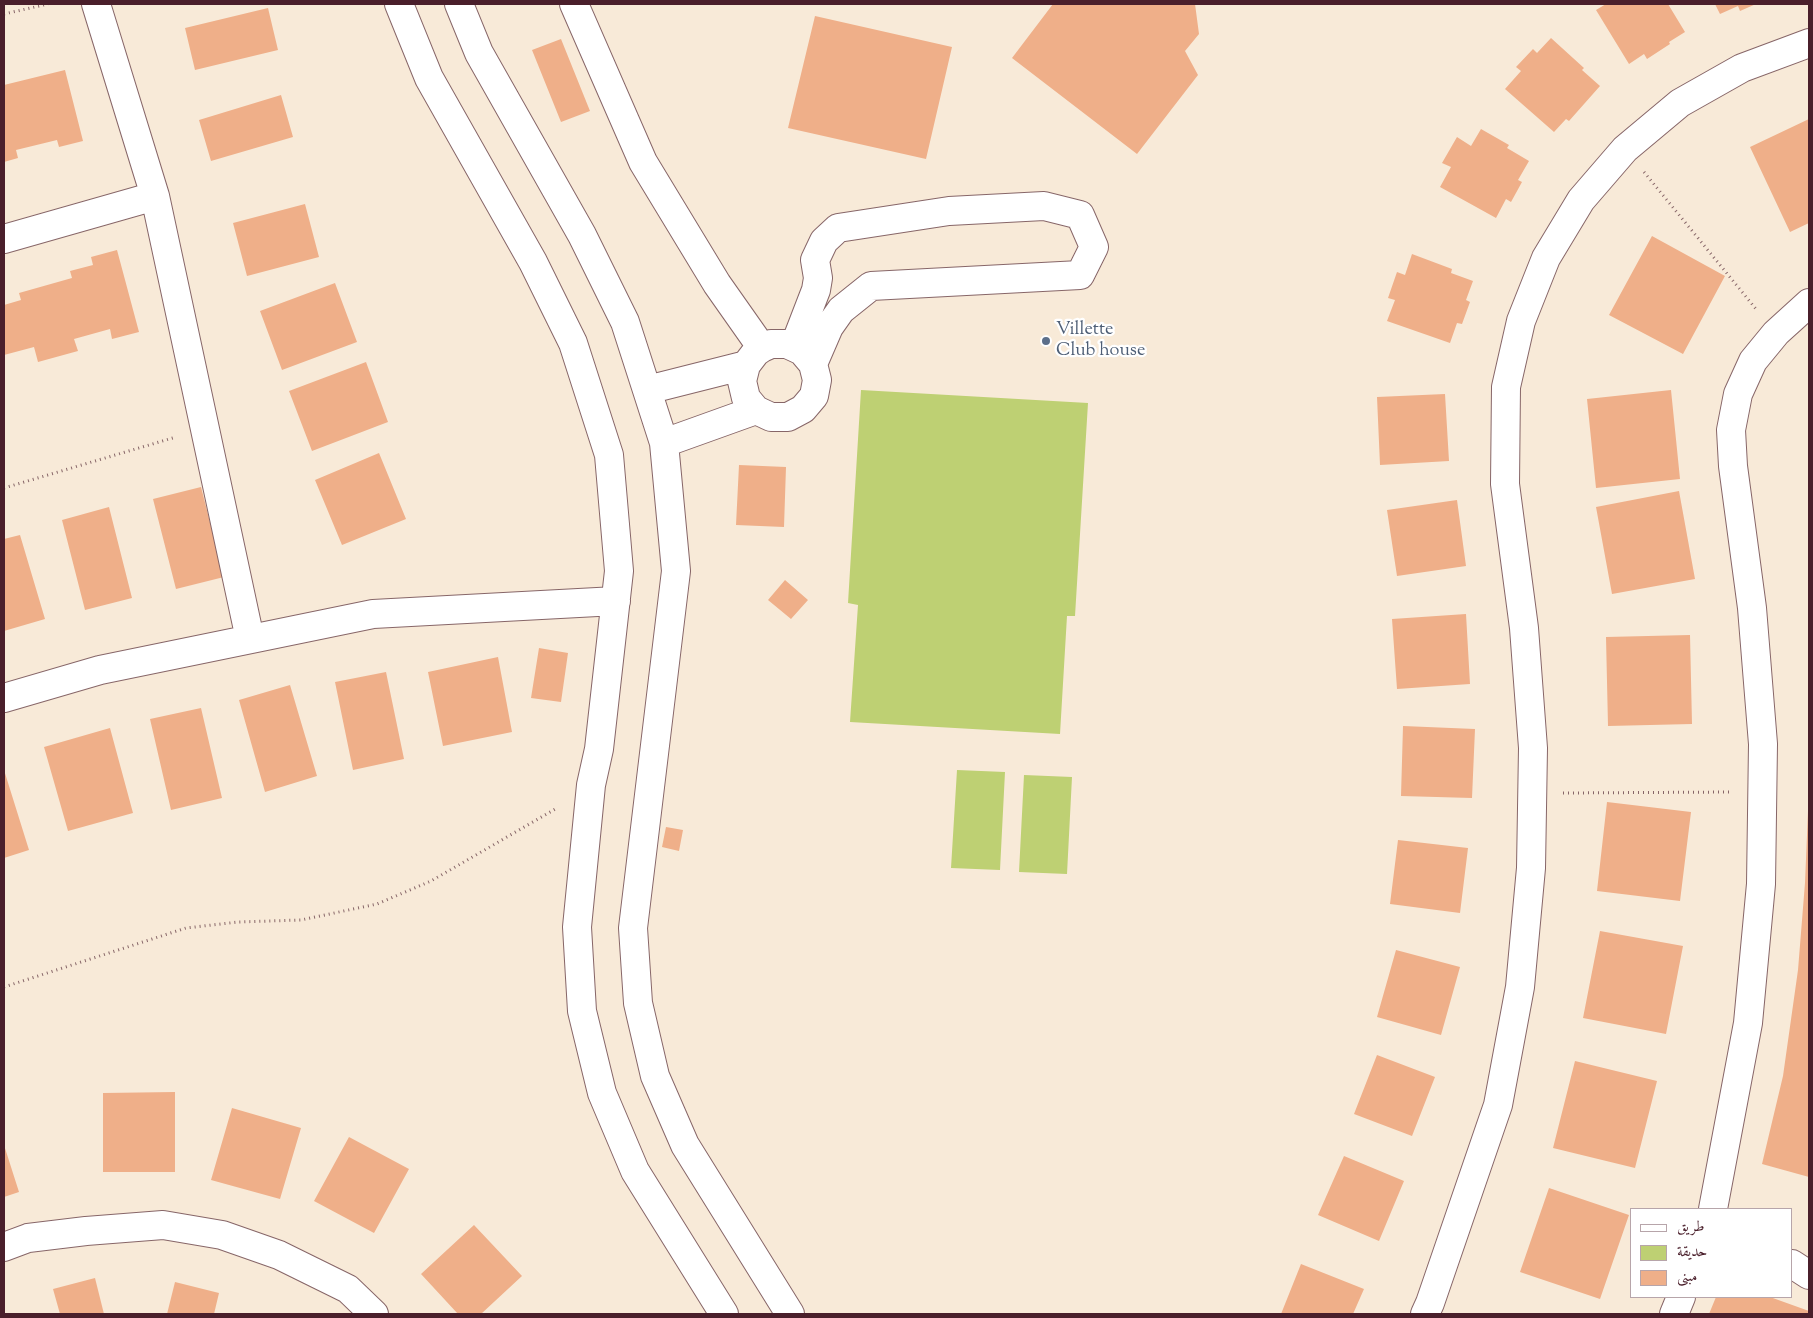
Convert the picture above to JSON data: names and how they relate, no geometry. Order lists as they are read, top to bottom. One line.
{"places":["Villette Club house"],"legend":["طريق","حديقة","مبنى"]}
